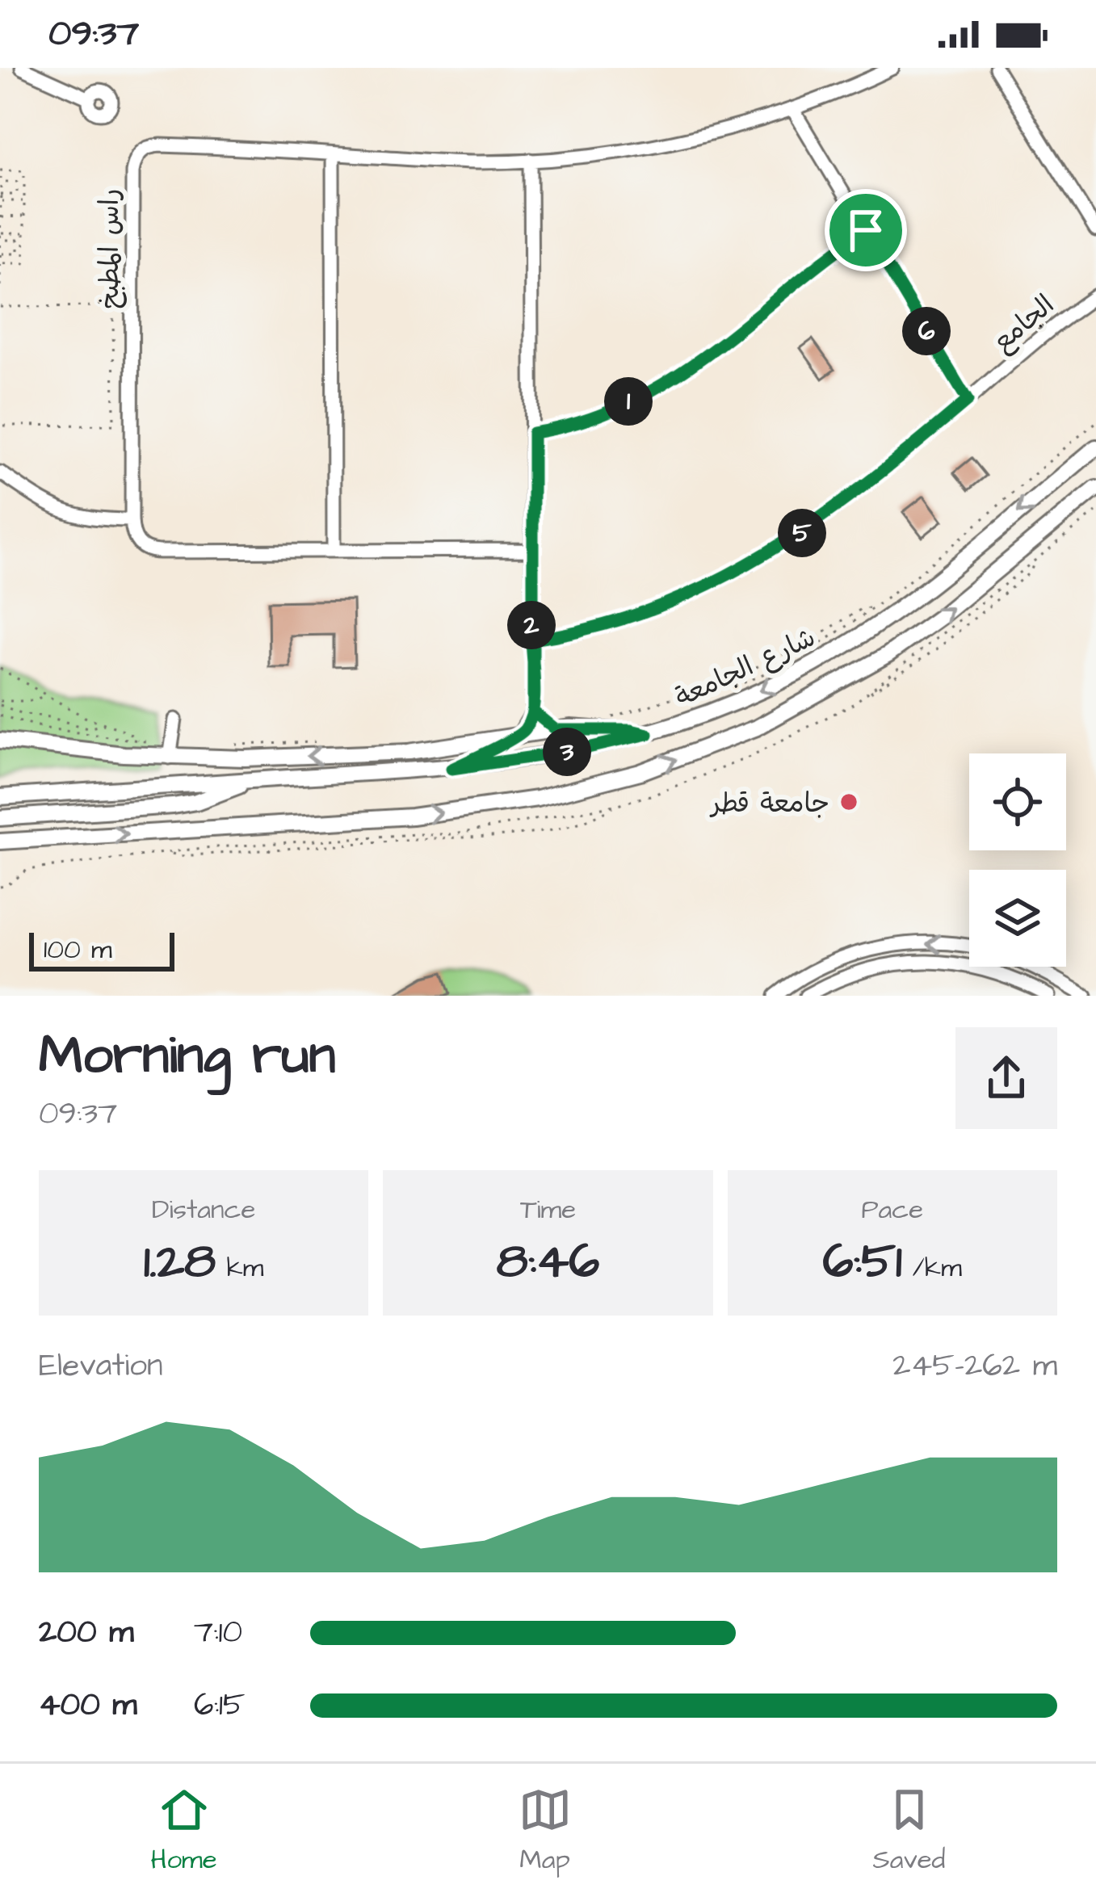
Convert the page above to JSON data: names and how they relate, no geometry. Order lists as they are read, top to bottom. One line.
{"streets":{"main road":["شارع الجامعة"],"street":["راس المطبخ","الجامع"]},"places":["جامعة قطر"],"scale_bar":"100 m","page":{"status":"09:37","pins":["6","1","5","2","3"],"scale":"100 m","heading":["Morning run","09:37"],"stats":[["Distance","1.28 km"],["Time","8:46"],["Pace","6:51 /km"]],"chart":["Elevation","245–262 m"],"list":[{"name":"200 m","note":"7:10"},{"name":"400 m","note":"6:15"}],"tabs":["Home","Map","Saved"]}}
